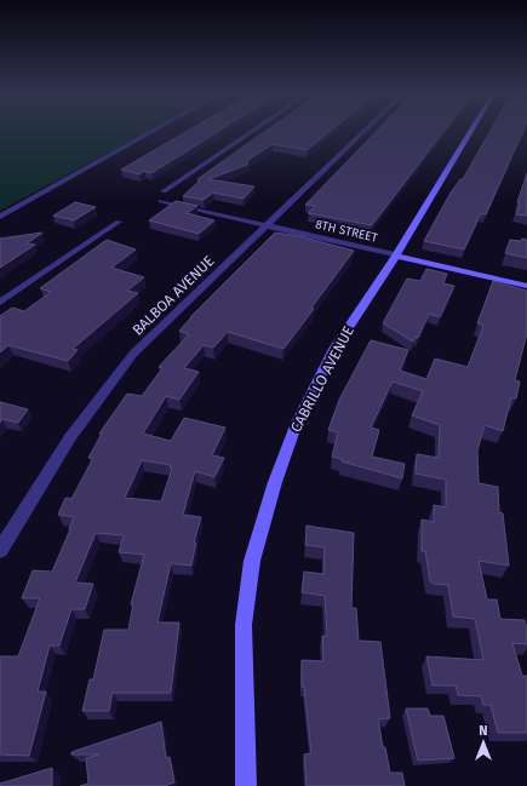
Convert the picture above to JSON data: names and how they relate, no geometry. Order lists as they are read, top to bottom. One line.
{"streets":{"street":["8TH STREET","BALBOA AVENUE","CABRILLO AVENUE"]},"crossings":[["8TH STREET","BALBOA AVENUE"],["8TH STREET","CABRILLO AVENUE"]],"north":"top"}
